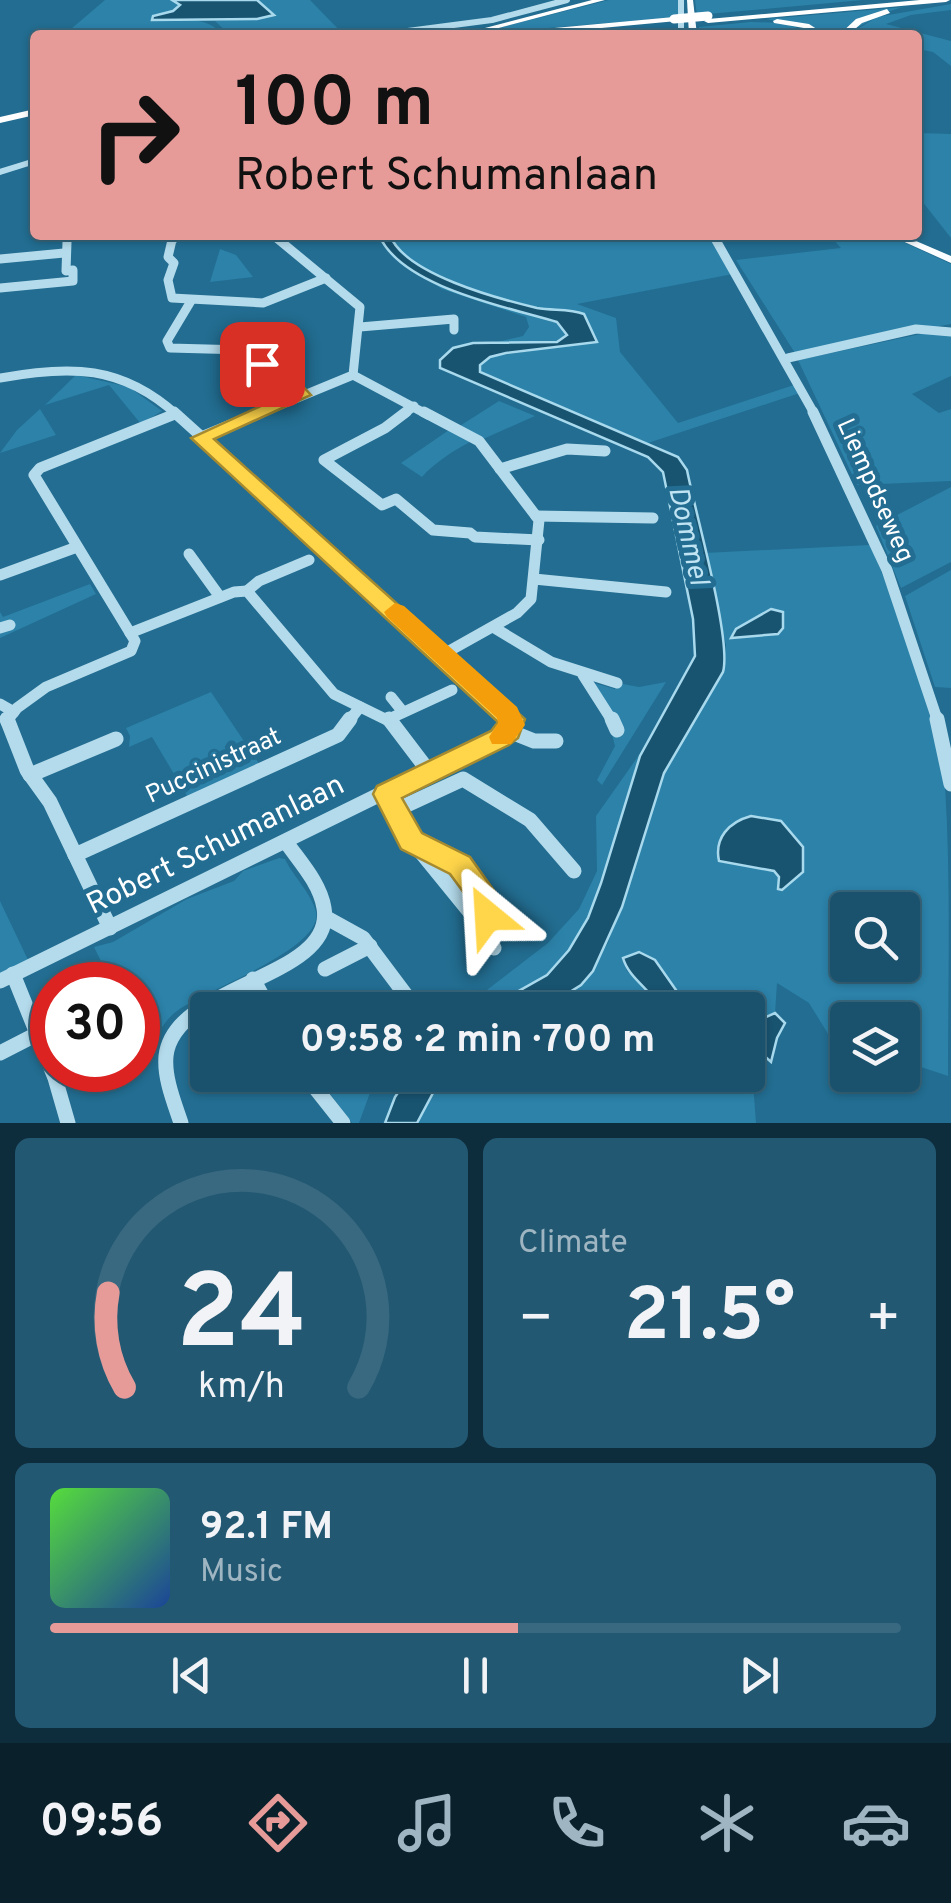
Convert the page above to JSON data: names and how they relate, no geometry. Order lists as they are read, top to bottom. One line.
{"streets":{"street":["Liempdseweg","Puccinistraat","Robert Schumanlaan"]},"water":["Dommel"],"page":{"turn":["100 m","Robert Schumanlaan"],"limit":"30","trip":"09:58 · 2 min · 700 m","tile":"Climate","heat":["−","21.5°","+"],"song":["92.1 FM","Music"],"tabs":"09:56","gauge":["24","km/h"]}}
